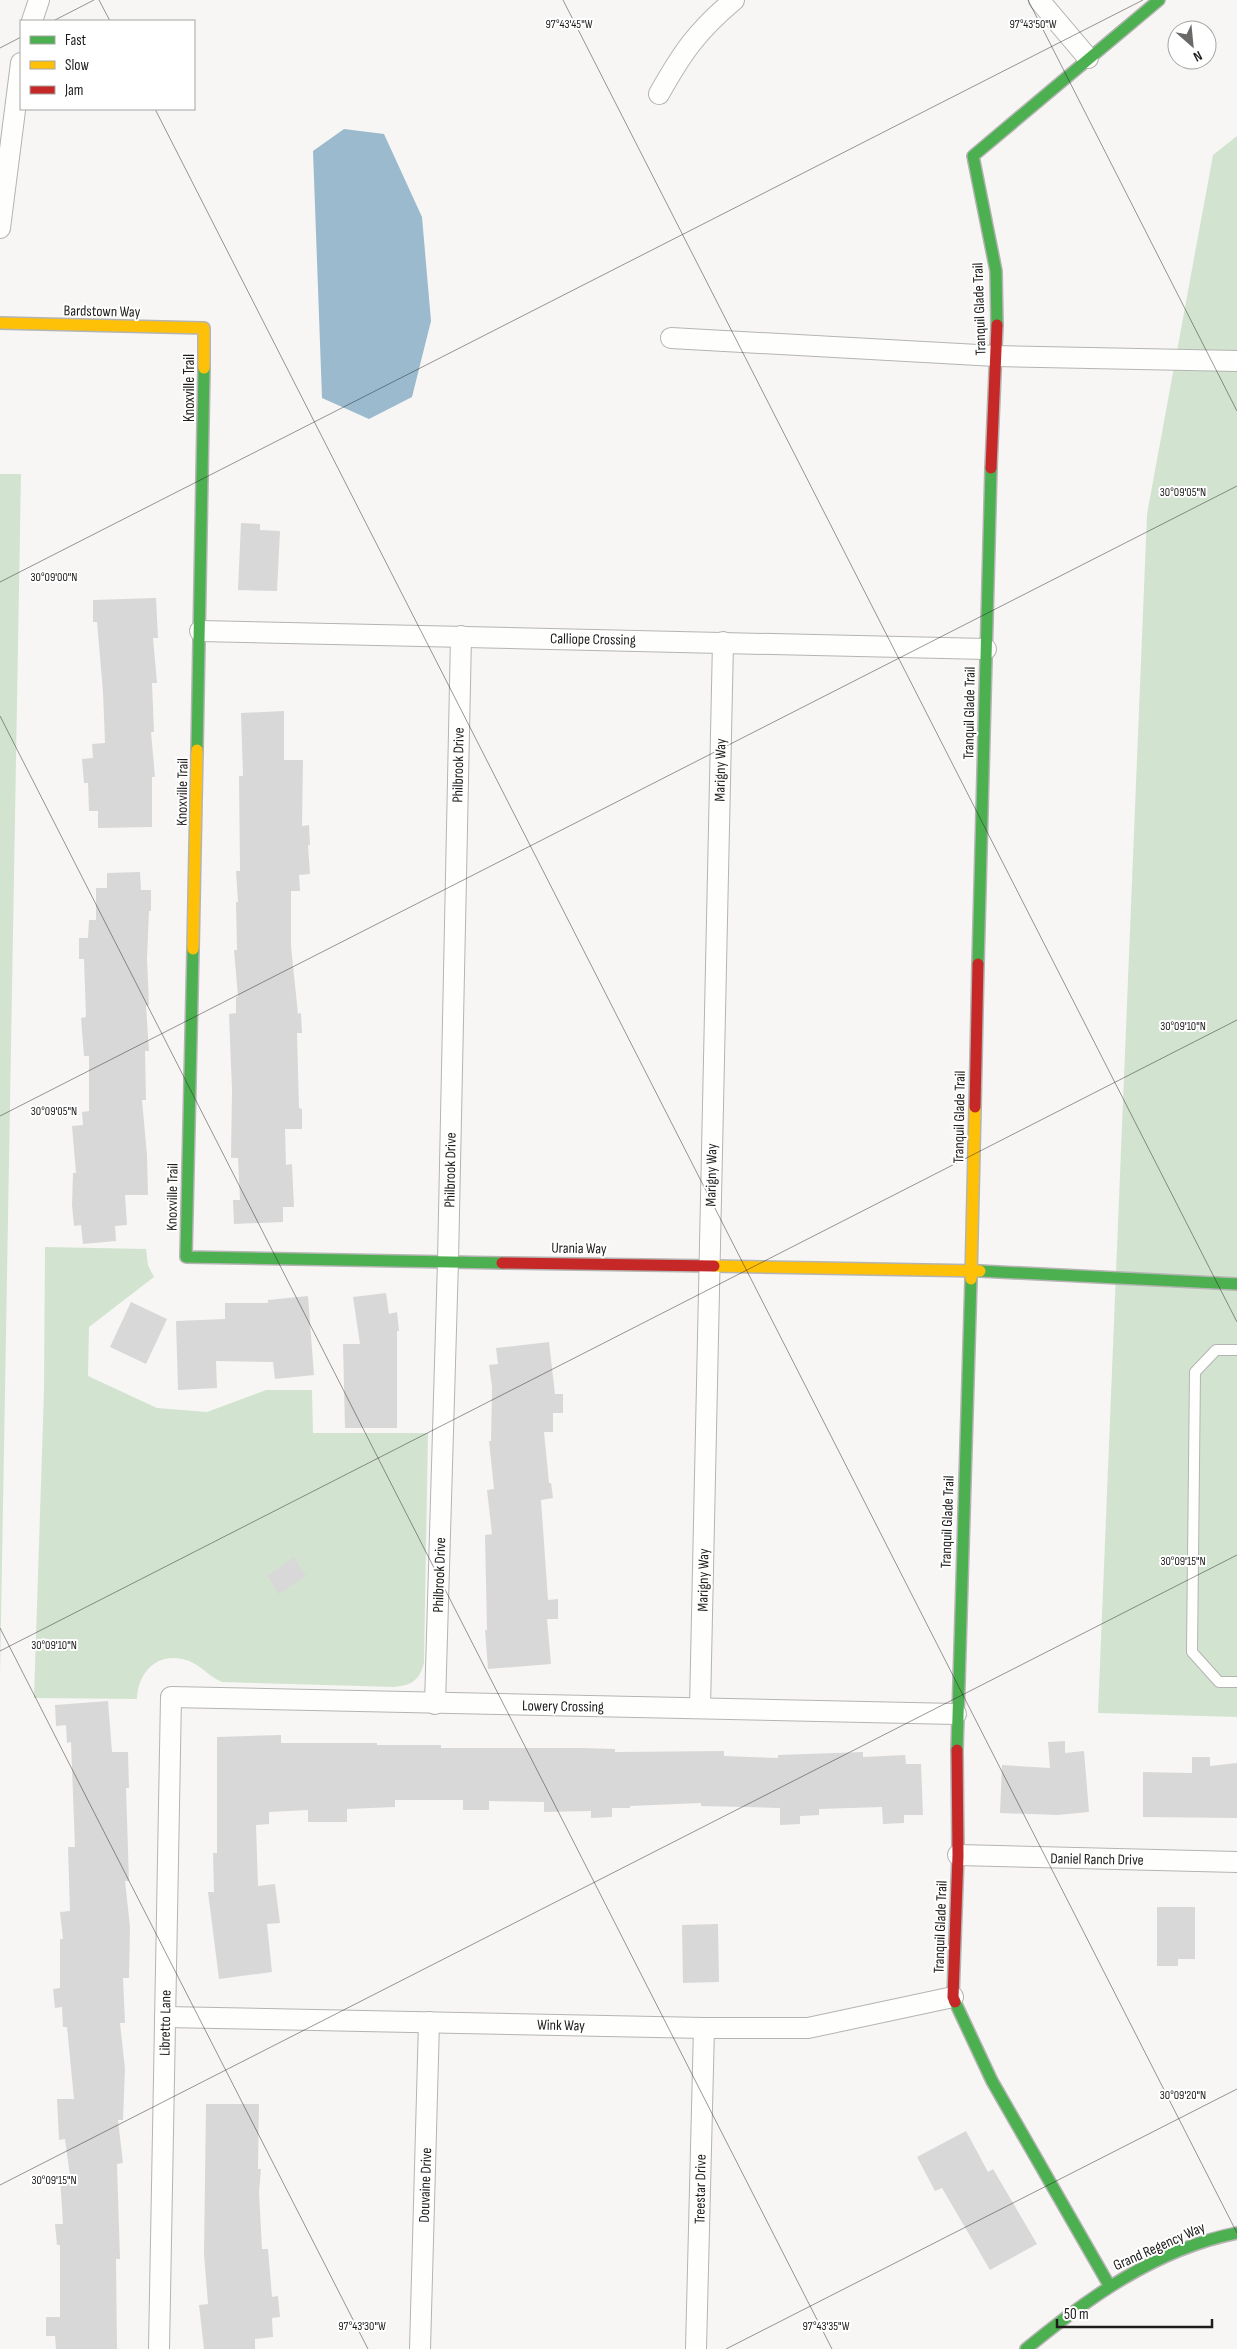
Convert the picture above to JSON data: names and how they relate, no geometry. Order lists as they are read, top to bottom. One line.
{"streets":{"street":["Tranquil Glade Trail","Bardstown Way","Knoxville Trail","Calliope Crossing","Philbrook Drive","Marigny Way","Urania Way","Lowery Crossing","Daniel Ranch Drive","Libretto Lane","Wink Way","Douvaine Drive","Treestar Drive","Grand Regency Way"]},"crossings":[["Tranquil Glade Trail","Calliope Crossing"],["Tranquil Glade Trail","Urania Way"],["Tranquil Glade Trail","Lowery Crossing"],["Tranquil Glade Trail","Daniel Ranch Drive"],["Tranquil Glade Trail","Wink Way"],["Tranquil Glade Trail","Grand Regency Way"],["Bardstown Way","Knoxville Trail"],["Knoxville Trail","Calliope Crossing"],["Knoxville Trail","Urania Way"],["Calliope Crossing","Philbrook Drive"],["Calliope Crossing","Marigny Way"],["Philbrook Drive","Urania Way"],["Philbrook Drive","Lowery Crossing"],["Marigny Way","Urania Way"],["Marigny Way","Lowery Crossing"],["Lowery Crossing","Libretto Lane"],["Libretto Lane","Wink Way"],["Wink Way","Douvaine Drive"],["Wink Way","Treestar Drive"]],"legend":["Fast","Slow","Jam"],"scale_bar":"50 m","north":"bottom right","coordinates":["97°43'45\"W","97°43'50\"W","30°09'05\"N","30°09'00\"N","30°09'10\"N","30°09'15\"N","30°09'20\"N","97°43'30\"W","97°43'35\"W"]}
